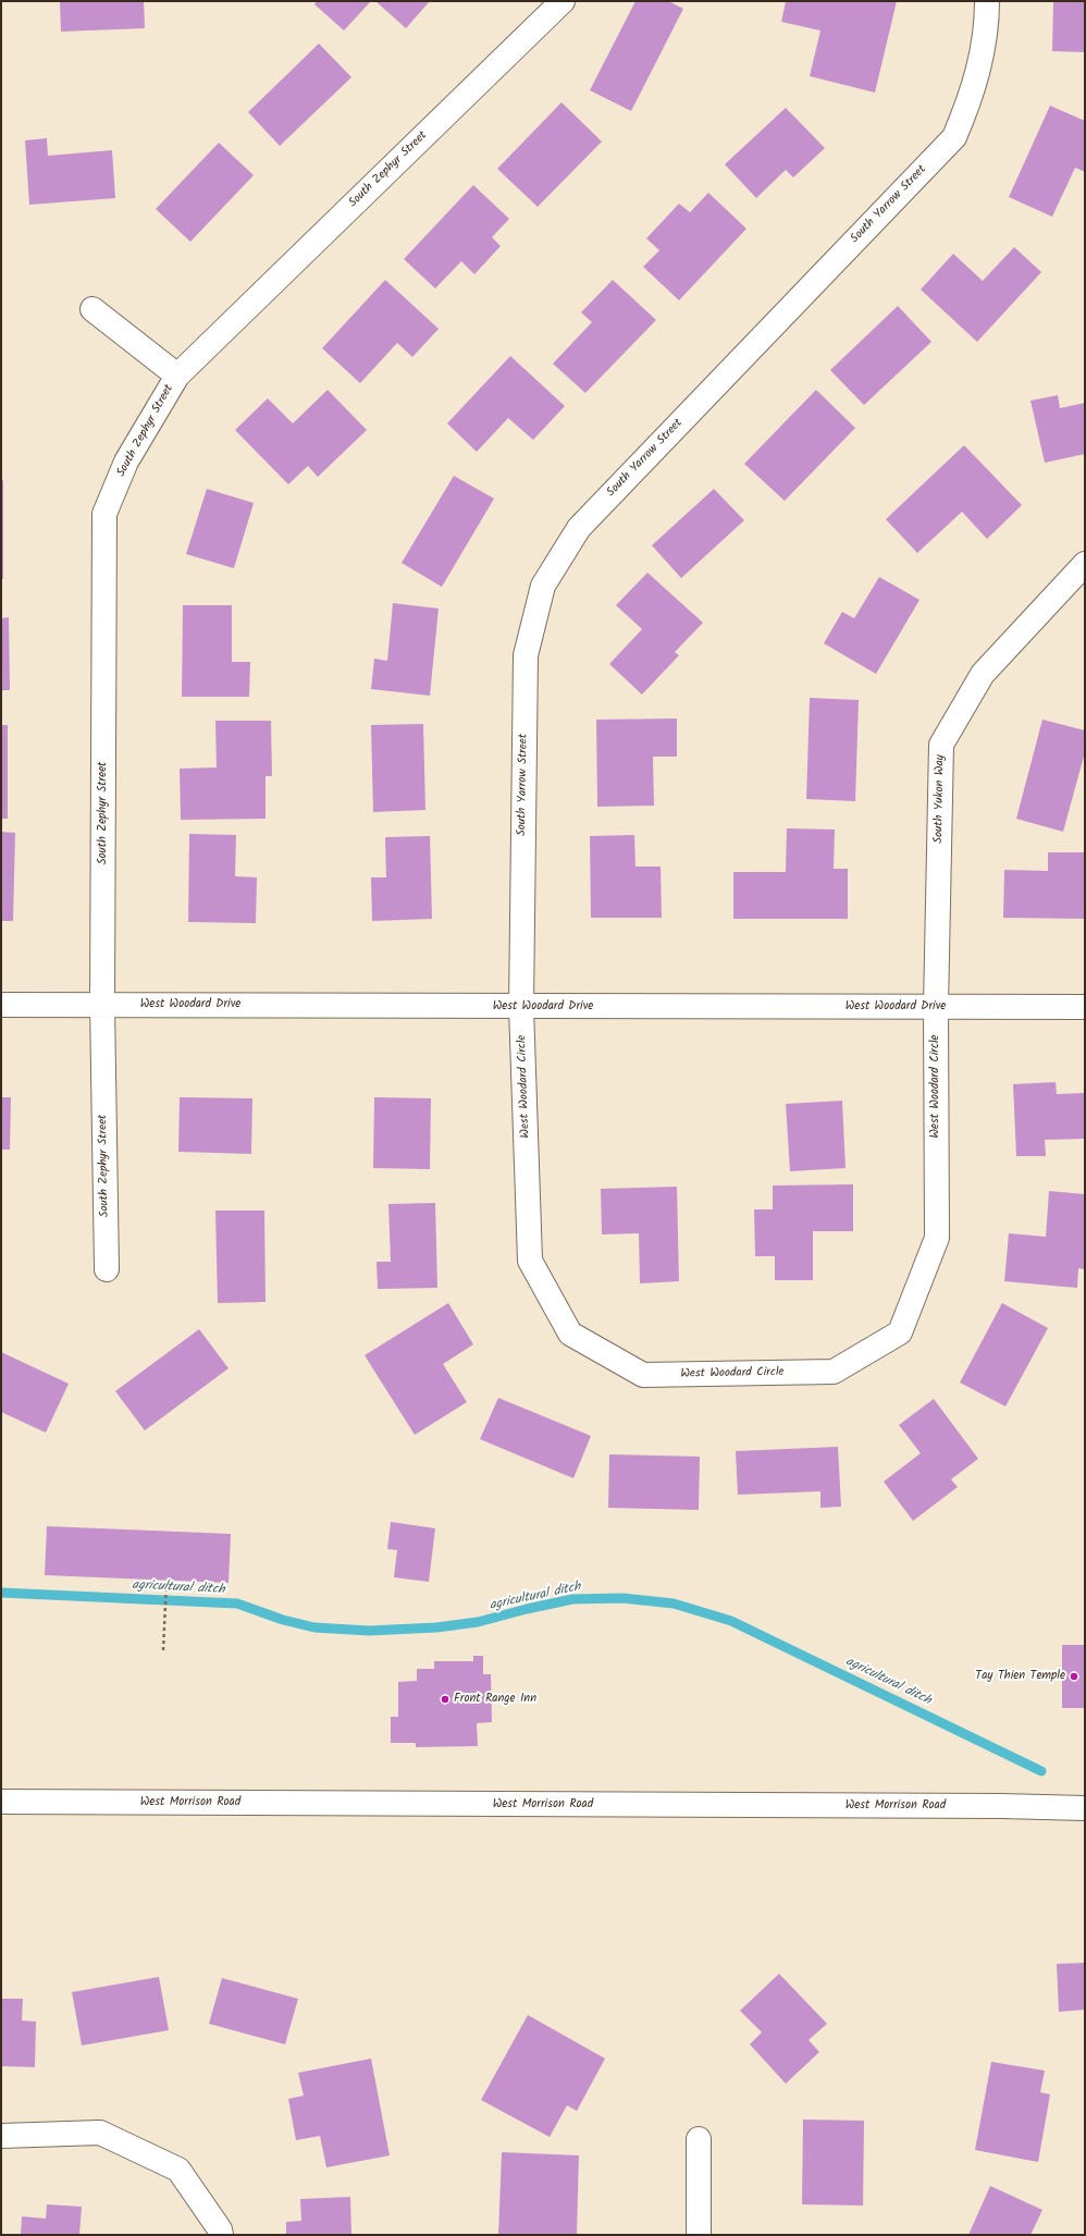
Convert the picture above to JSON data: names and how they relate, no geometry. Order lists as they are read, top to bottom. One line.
{"streets":{"street":["South Zephyr Street","South Yarrow Street","South Yukon Way","West Woodard Drive","West Woodard Circle","West Morrison Road"]},"crossings":[["South Zephyr Street","West Woodard Drive"],["South Yarrow Street","West Woodard Drive"],["South Yarrow Street","West Woodard Circle"],["South Yukon Way","West Woodard Drive"],["South Yukon Way","West Woodard Circle"],["West Woodard Drive","West Woodard Circle"]],"water":["agricultural ditch"],"places":["Tay Thien Temple","Front Range Inn"]}
